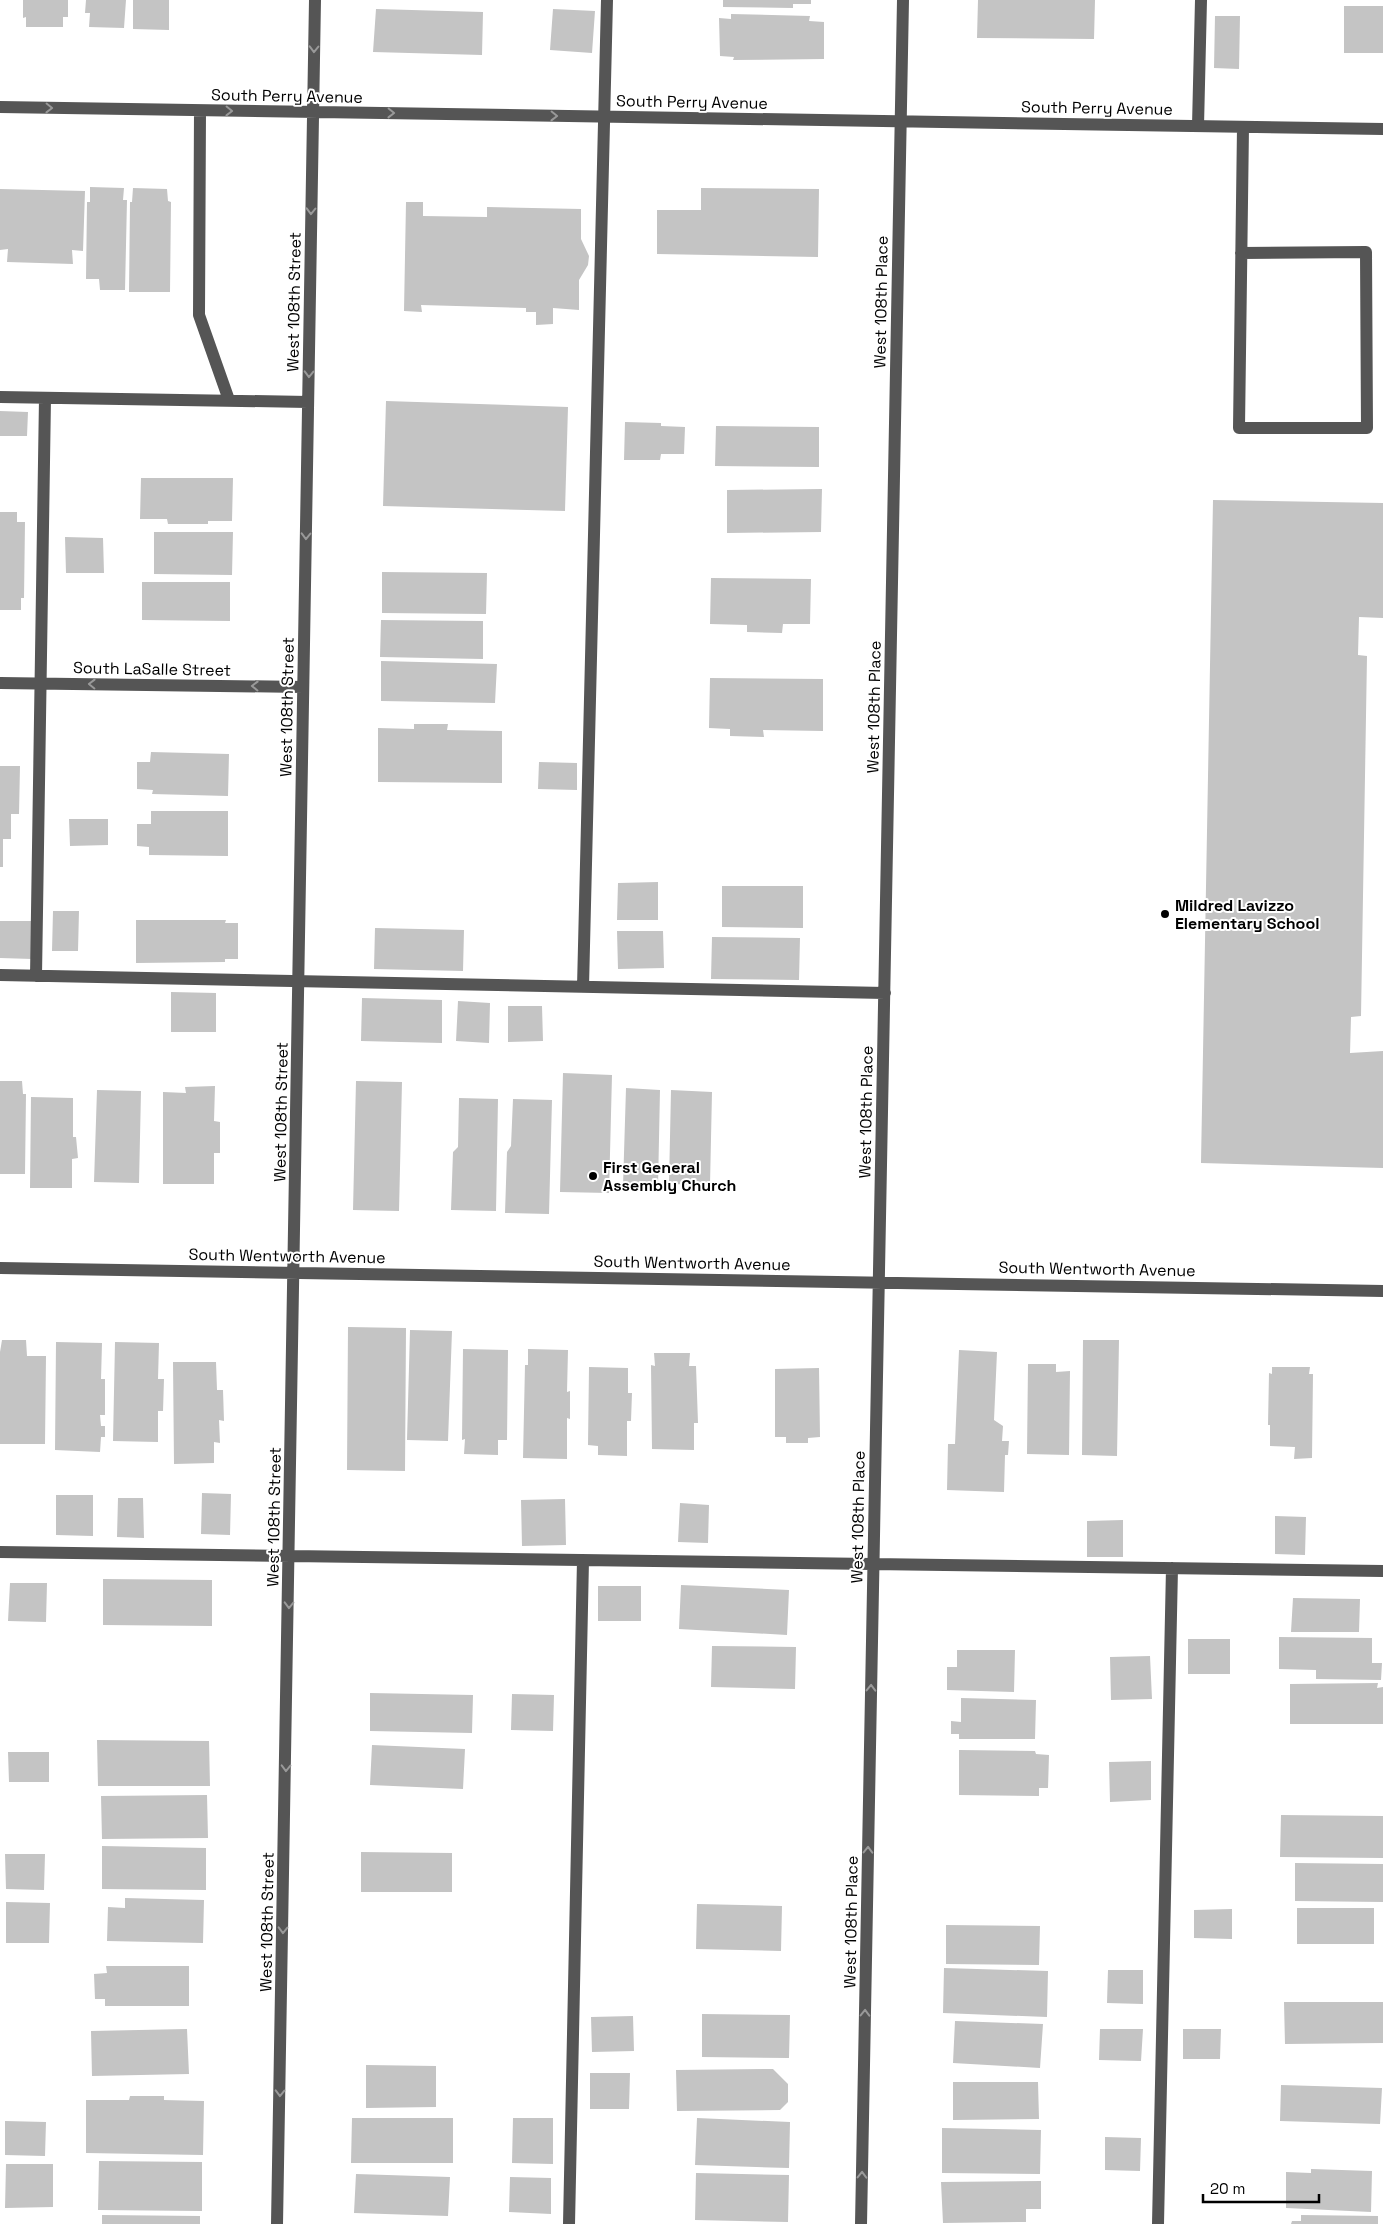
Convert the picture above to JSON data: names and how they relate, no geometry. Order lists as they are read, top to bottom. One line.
{"streets":{"street":["South Perry Avenue","West 108th Street","West 108th Place","South LaSalle Street","South Wentworth Avenue"]},"crossings":[["South Perry Avenue","West 108th Street"],["South Perry Avenue","West 108th Place"],["West 108th Street","South LaSalle Street"],["West 108th Street","South Wentworth Avenue"],["West 108th Place","South Wentworth Avenue"]],"one_way":["South Perry Avenue","West 108th Street","South LaSalle Street"],"places":["Mildred Lavizzo Elementary School","First General Assembly Church"],"scale_bar":"20 m"}
